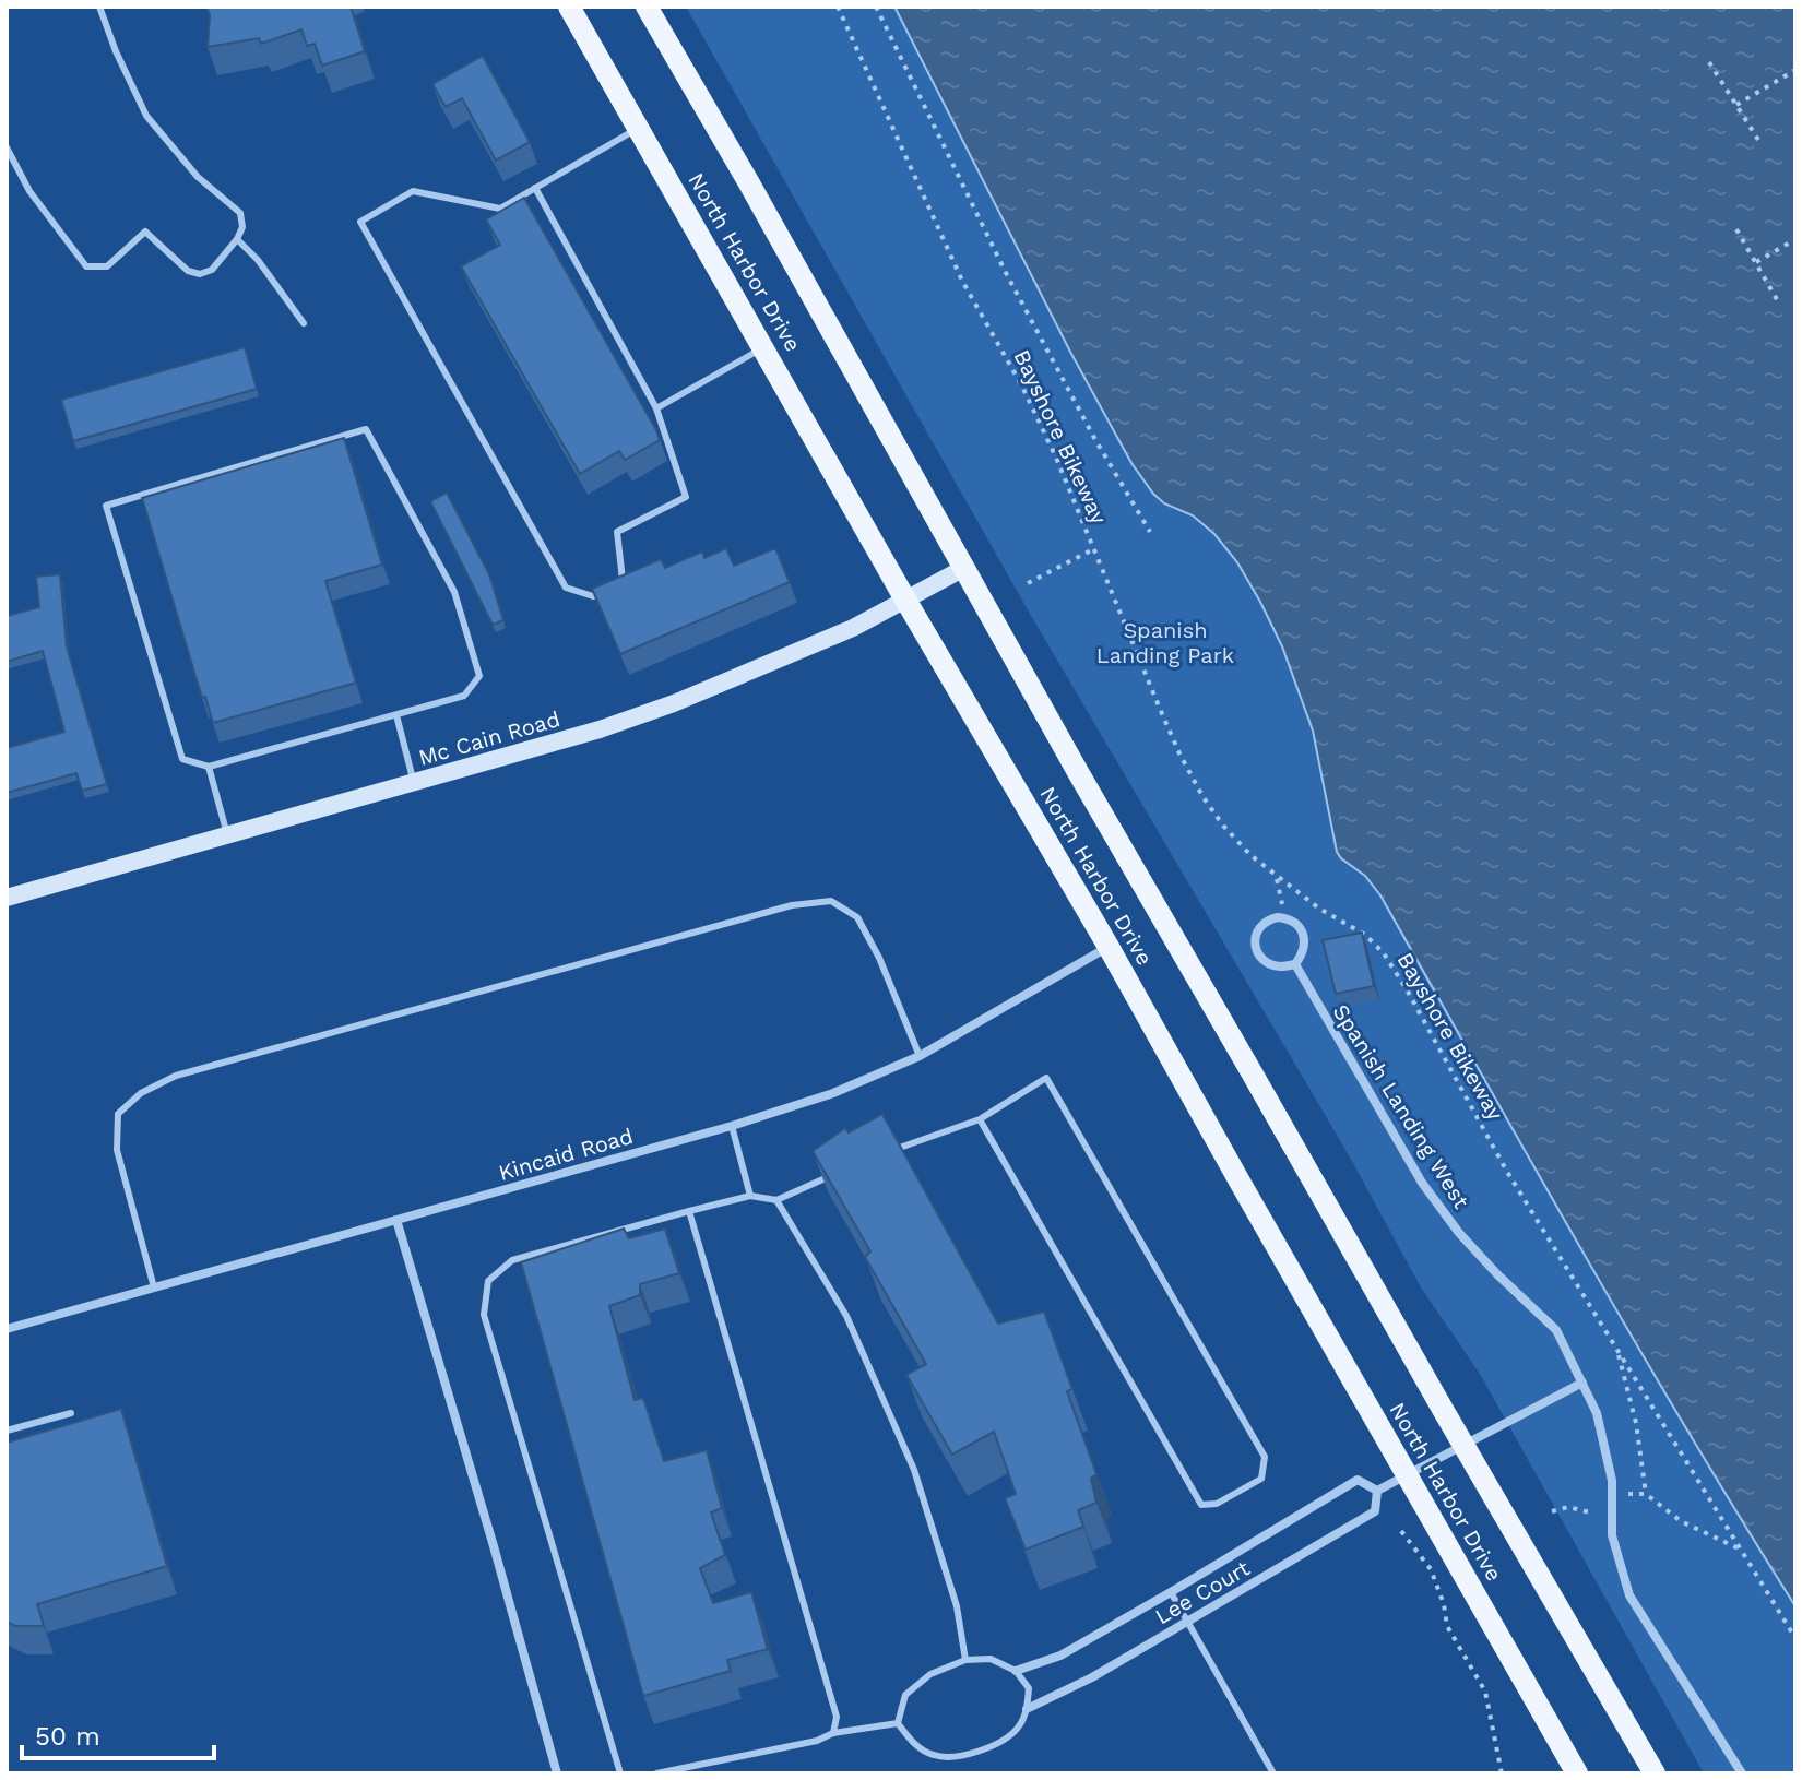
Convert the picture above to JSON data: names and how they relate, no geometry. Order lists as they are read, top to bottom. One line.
{"streets":{"main road":["North Harbor Drive"],"street":["Mc Cain Road","Spanish Landing West","Kincaid Road","Lee Court"],"path":["Bayshore Bikeway"]},"crossings":[["North Harbor Drive","Mc Cain Road"],["North Harbor Drive","Kincaid Road"],["North Harbor Drive","Lee Court"]],"parks":["Spanish Landing Park"],"scale_bar":"50 m"}
